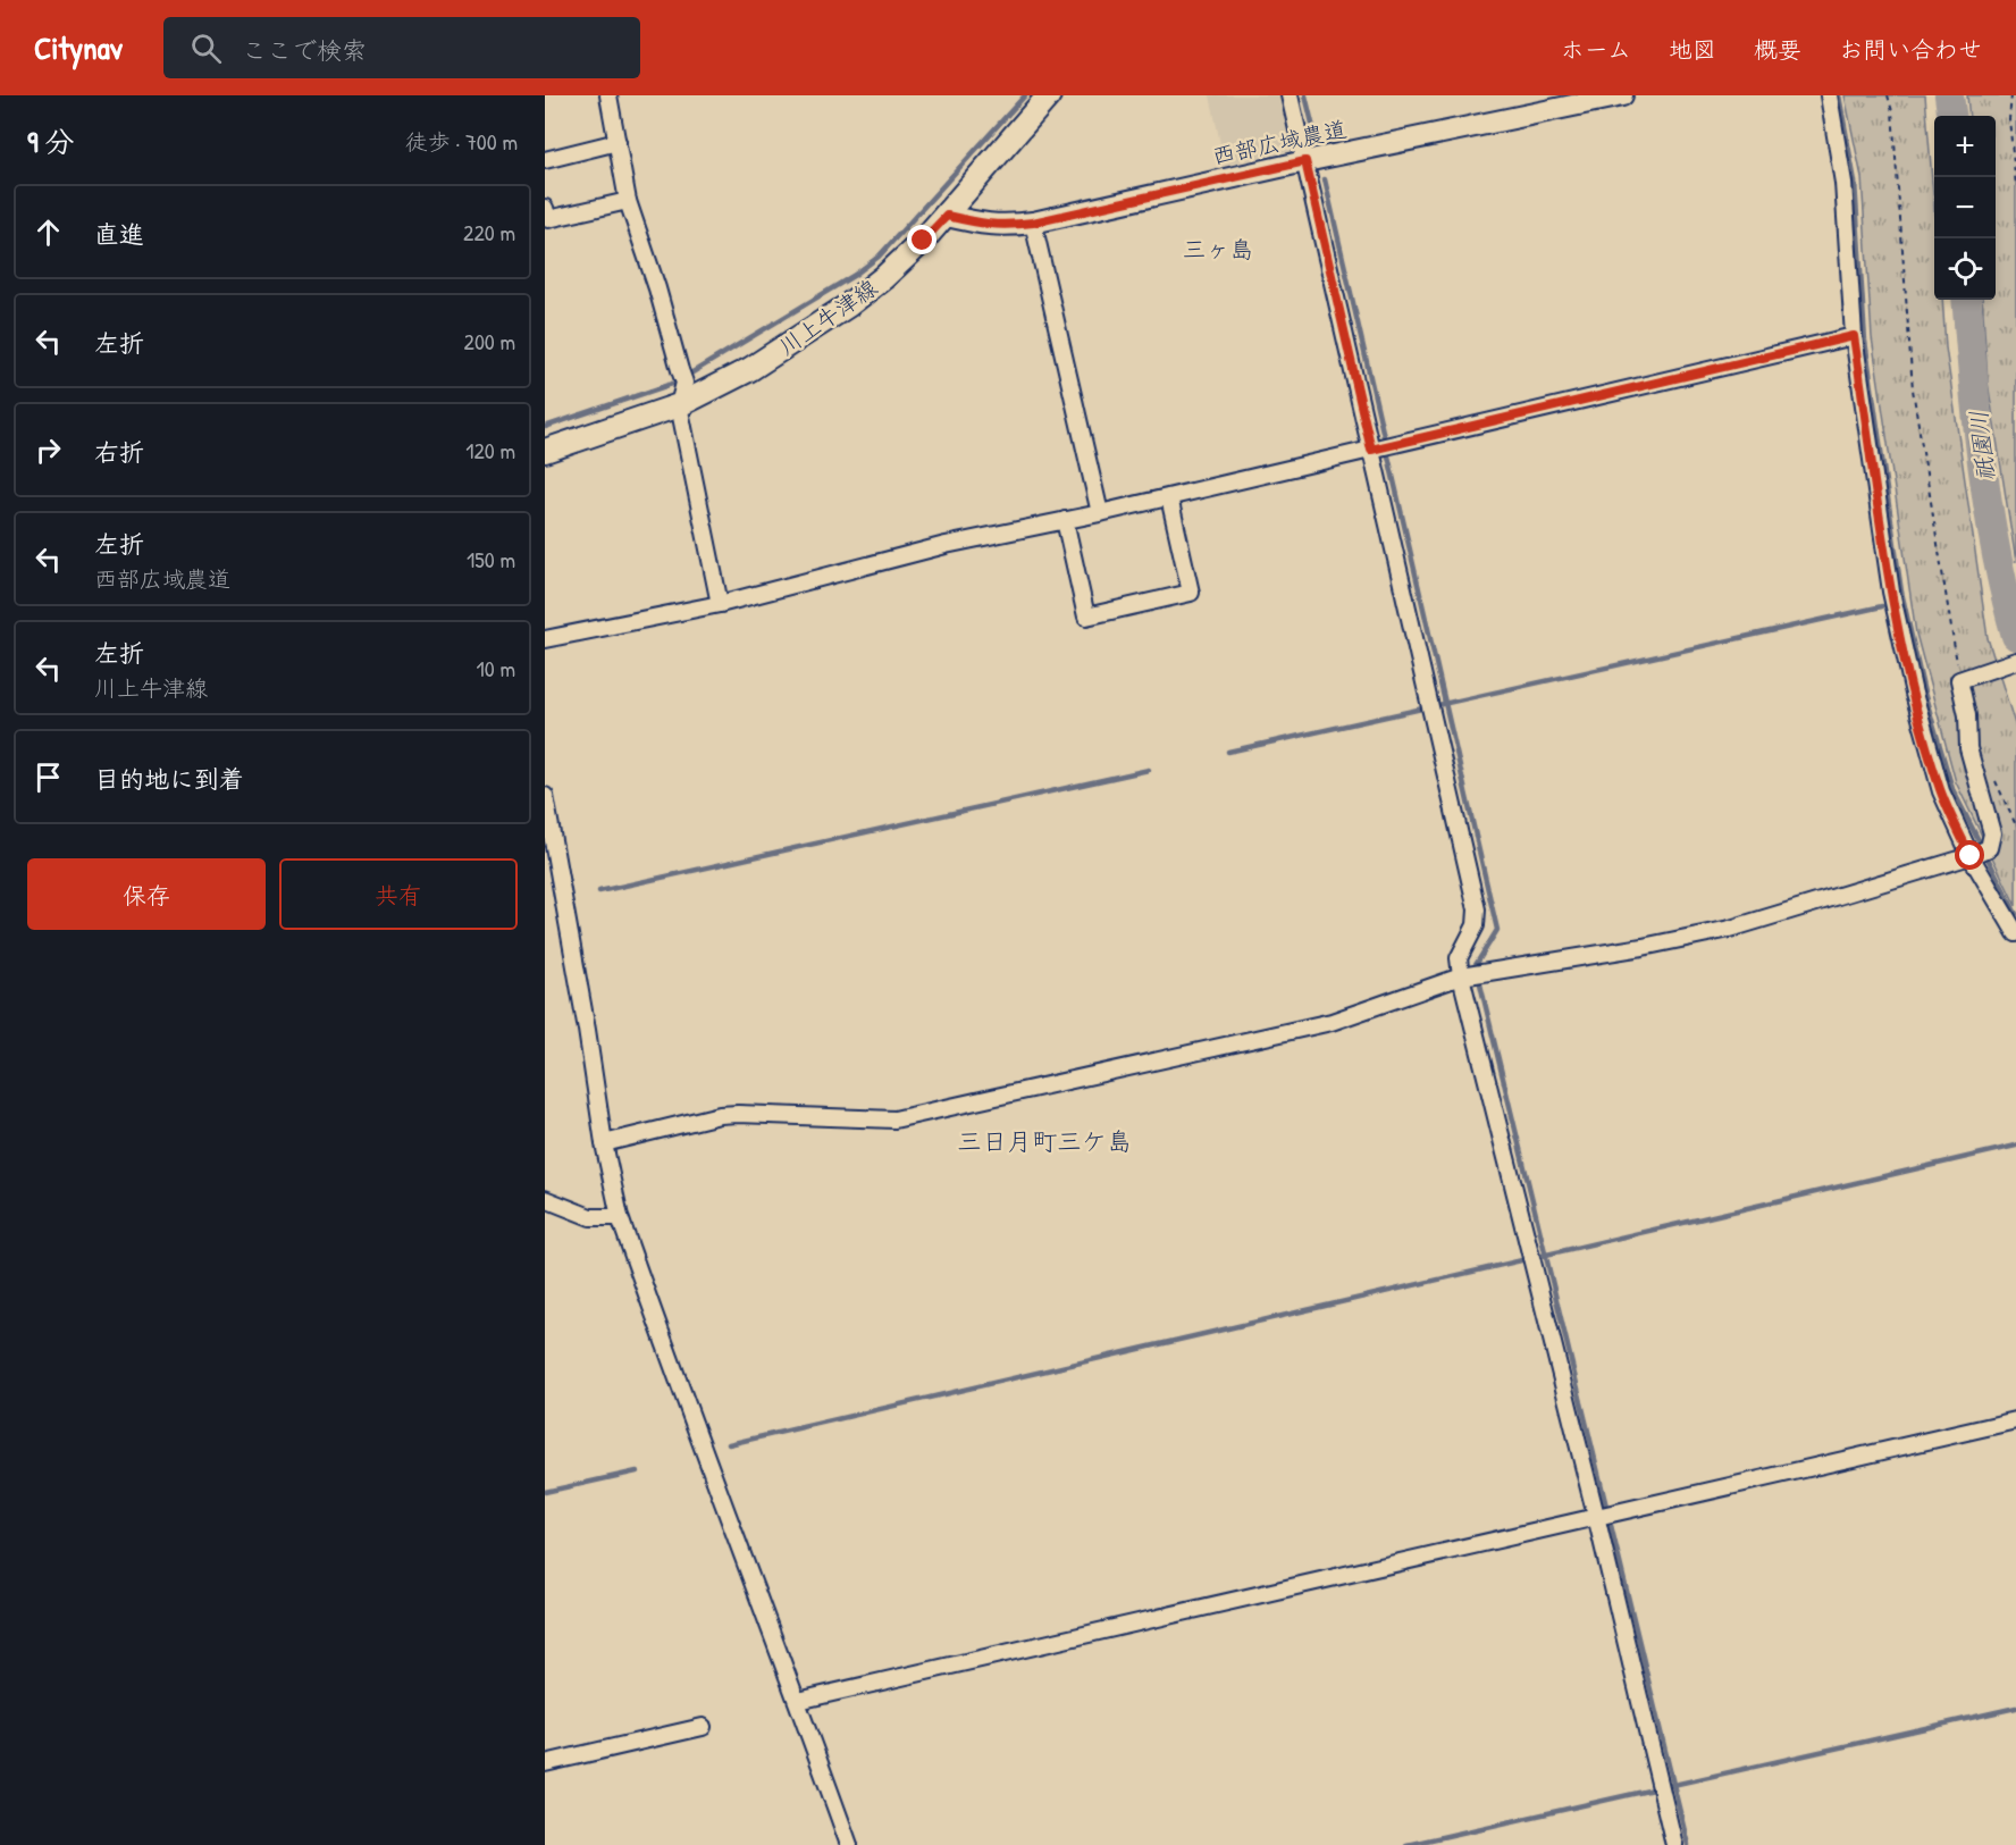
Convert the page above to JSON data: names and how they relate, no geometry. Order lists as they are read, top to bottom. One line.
{"streets":{"main road":["川上牛津線"],"street":["西部広域農道"]},"crossings":[["西部広域農道","川上牛津線"]],"districts":["三ヶ島","三日月町三ケ島"],"water":["祇園川"],"page":{"header":"Citynav","search":"ここで検索","nav":["ホーム","地図","概要","お問い合わせ"],"heading":["9 分","徒歩 · 700 m"],"map_buttons":["+","−"],"list":[["直進","220 m"],["左折","200 m"],["右折","120 m"],["左折","西部広域農道","150 m"],["左折","川上牛津線","10 m"],"目的地に到着"],"buttons":["保存","共有"]}}
